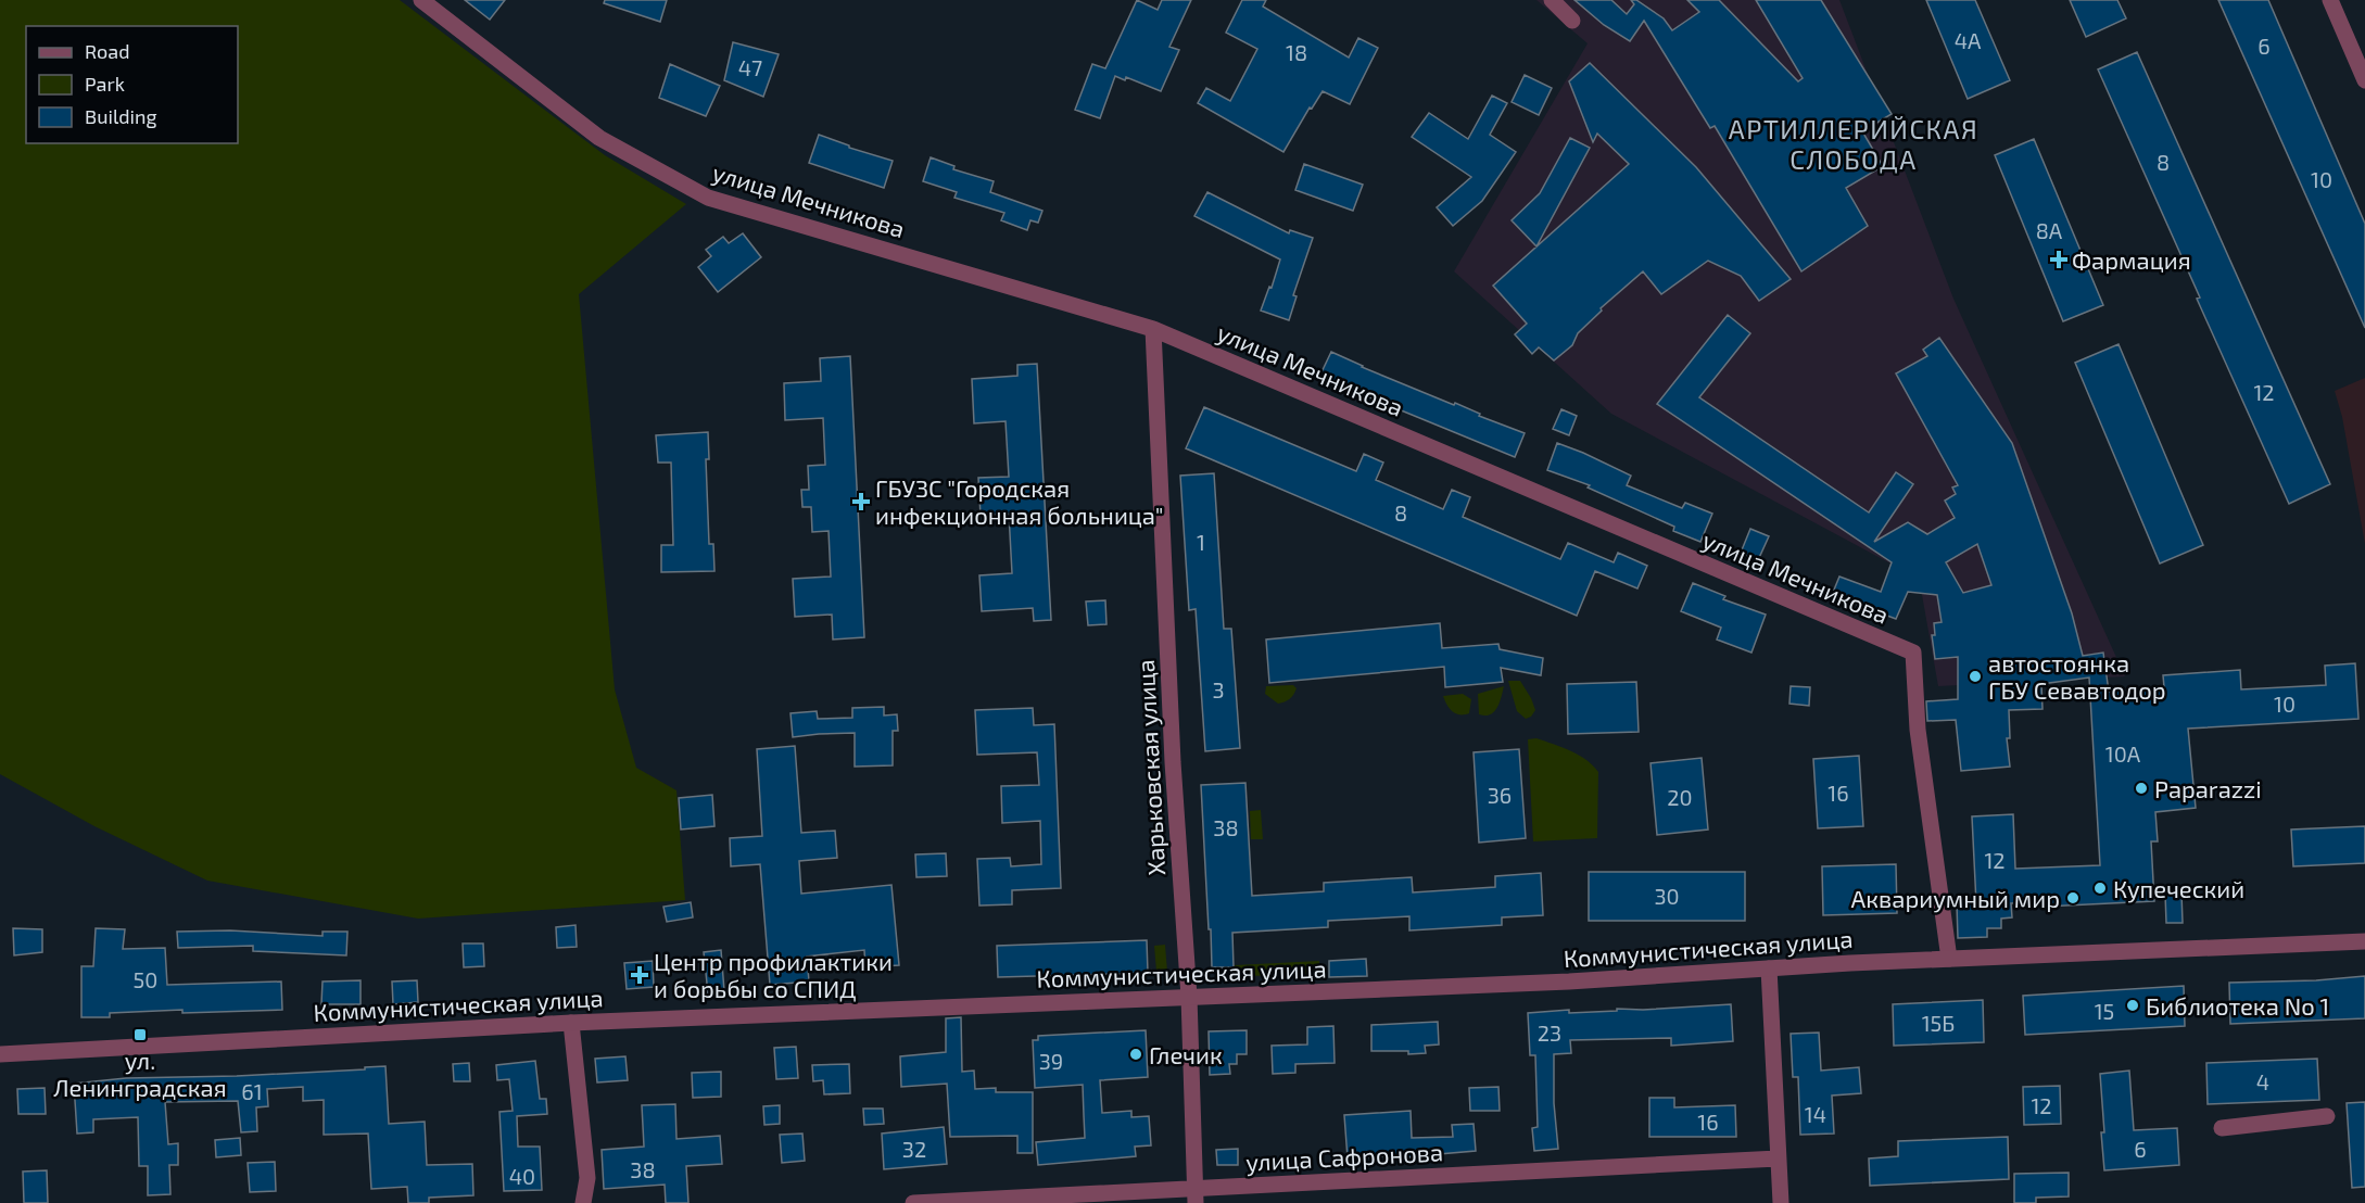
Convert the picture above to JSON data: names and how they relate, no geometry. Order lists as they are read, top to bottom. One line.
{"streets":{"street":["улица Мечникова","Харьковская улица","Коммунистическая улица","улица Сафронова"]},"crossings":[["улица Мечникова","Харьковская улица"],["улица Мечникова","Коммунистическая улица"],["Харьковская улица","Коммунистическая улица"],["Харьковская улица","улица Сафронова"]],"districts":["АРТИЛЛЕРИЙСКАЯ СЛОБОДА"],"places":{"health":["Фармация","ГБУЗС \"Городская инфекционная больница\"","Центр профилактики и борьбы со СПИД"],"other":["автостоянка ГБУ Севавтодор","Paparazzi","Купеческий","Аквариумный мир","Библиотека No 1","Глечик"],"transit":["ул. Ленинградская"]},"house_numbers":["4А","6","18","47","8","10","8А","12","8","1","3","10","10А","16","36","20","38","12","30","50","15","15Б","23","39","4","61","12","14","16","32","6","38","40"],"legend":["Road","Park","Building"]}
